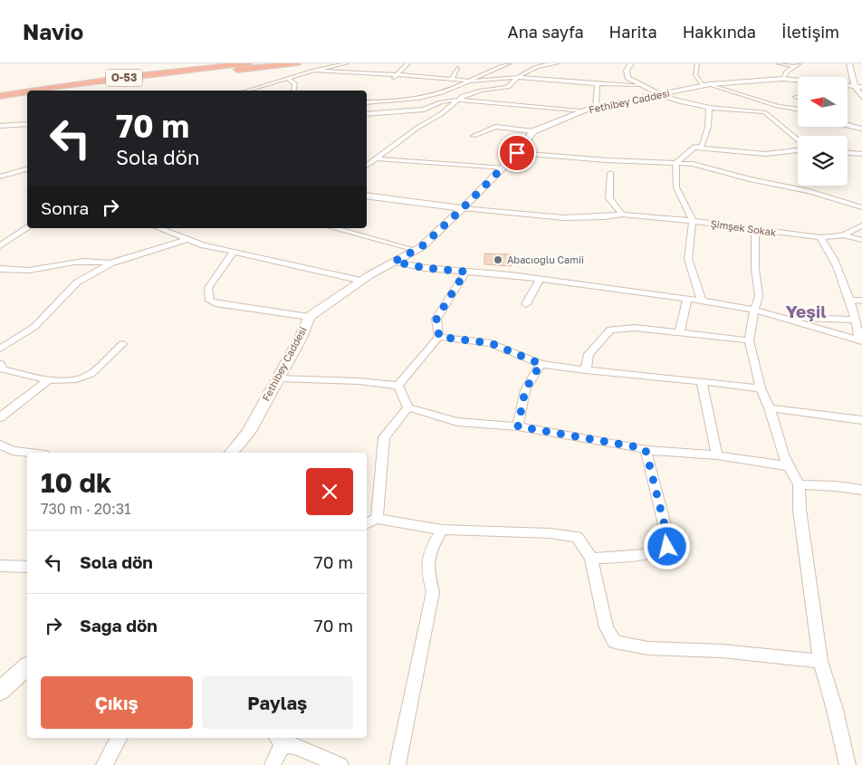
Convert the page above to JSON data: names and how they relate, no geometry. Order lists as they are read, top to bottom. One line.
{"streets":{"highway":["O-53"],"street":["Fethibey Caddesi","Şimşek Sokak"]},"crossings":[["Fethibey Caddesi","Şimşek Sokak"]],"districts":["Yeşil"],"places":["Abacıoğlu Camii"],"north":"left","page":{"header":"Navio","nav":["Ana sayfa","Harita","Hakkında","İletişim"],"turn":["70 m","Sola dön"],"then":"Sonra","heading":["10 dk","730 m · 20:31"],"list":[{"name":"Sola dön","value":"70 m"},{"name":"Sağa dön","value":"70 m"}],"buttons":["Çıkış","Paylaş"]}}
